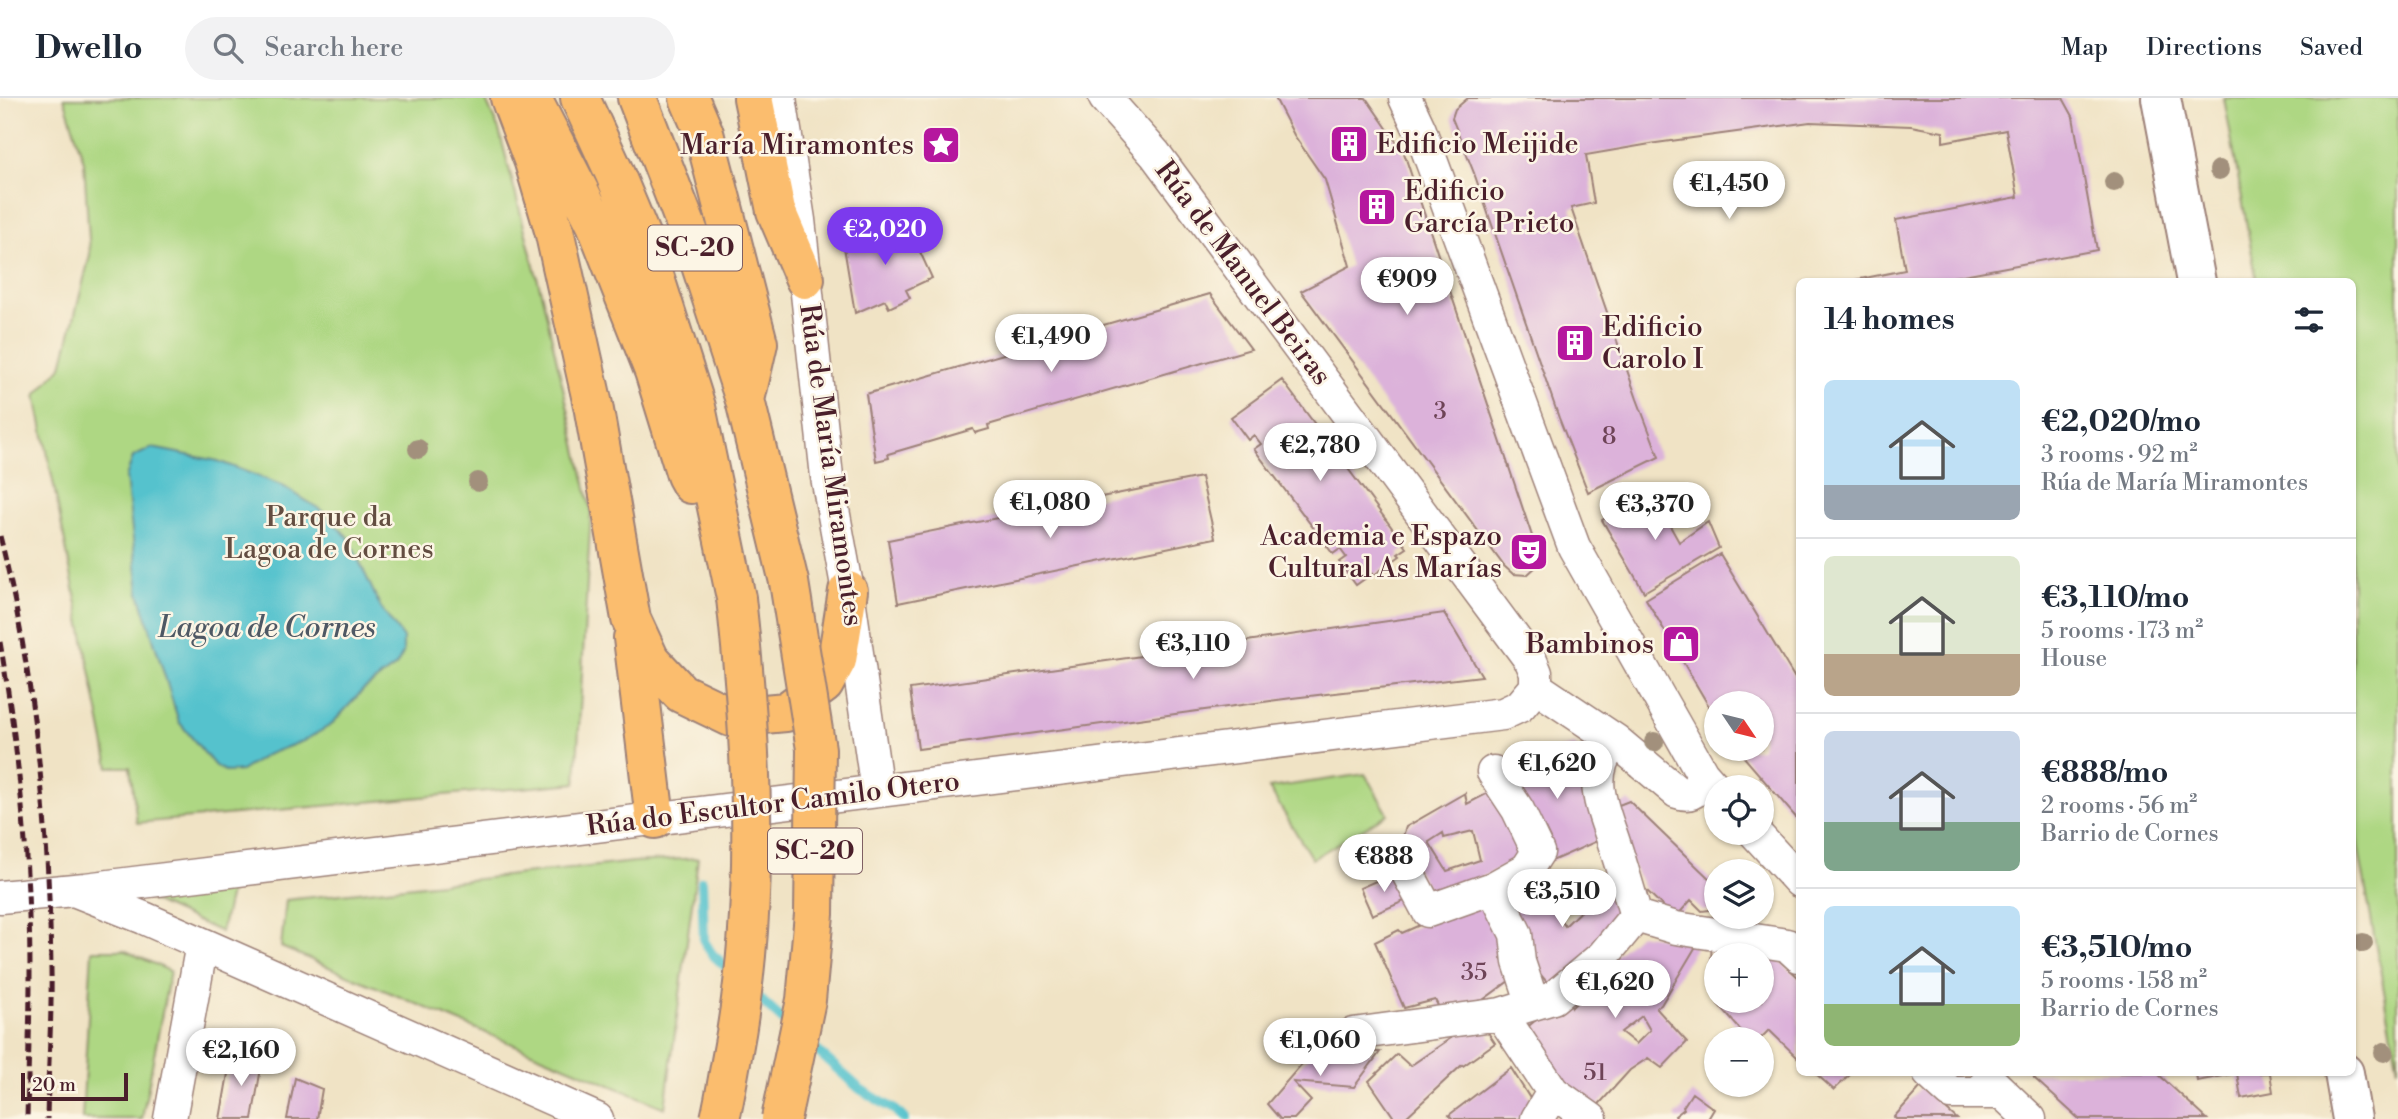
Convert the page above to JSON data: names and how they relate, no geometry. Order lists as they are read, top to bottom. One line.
{"streets":{"highway":["SC-20"],"street":["Rúa de Manuel Beiras","Rúa de María Miramontes","Rúa do Escultor Camilo Otero"]},"crossings":[["Rúa de Manuel Beiras","Rúa do Escultor Camilo Otero"],["Rúa de María Miramontes","Rúa do Escultor Camilo Otero"]],"water":["Lagoa de Cornes"],"parks":["Parque da Lagoa de Cornes"],"places":{"building":["Edificio Meijide","Edificio García Prieto","Edificio Carolo I"],"place":["María Miramontes"],"theatre":["Academia e Espazo Cultural As Marías"],"shop":["Bambinos"]},"house_numbers":["3","8","35","51"],"scale_bar":"20 m","north":"bottom right","page":{"header":"Dwello","search":"Search here","nav":["Map","Directions","Saved"],"price":["€1,450","€2,020","€909","€1,490","€2,780","€1,080","€3,370","€3,110","€1,620","€888","€3,510","€1,620","€1,060","€2,160"],"heading":"14 homes","list":[{"name":"€2,020/mo","note":"3 rooms · 92 m² · Rúa de María Miramontes"},{"name":"€3,110/mo","note":"5 rooms · 173 m² · House"},{"name":"€888/mo","note":"2 rooms · 56 m² · Barrio de Cornes"},{"name":"€3,510/mo","note":"5 rooms · 158 m² · Barrio de Cornes"}],"map_buttons":["+","−"],"scale":"20 m"}}
